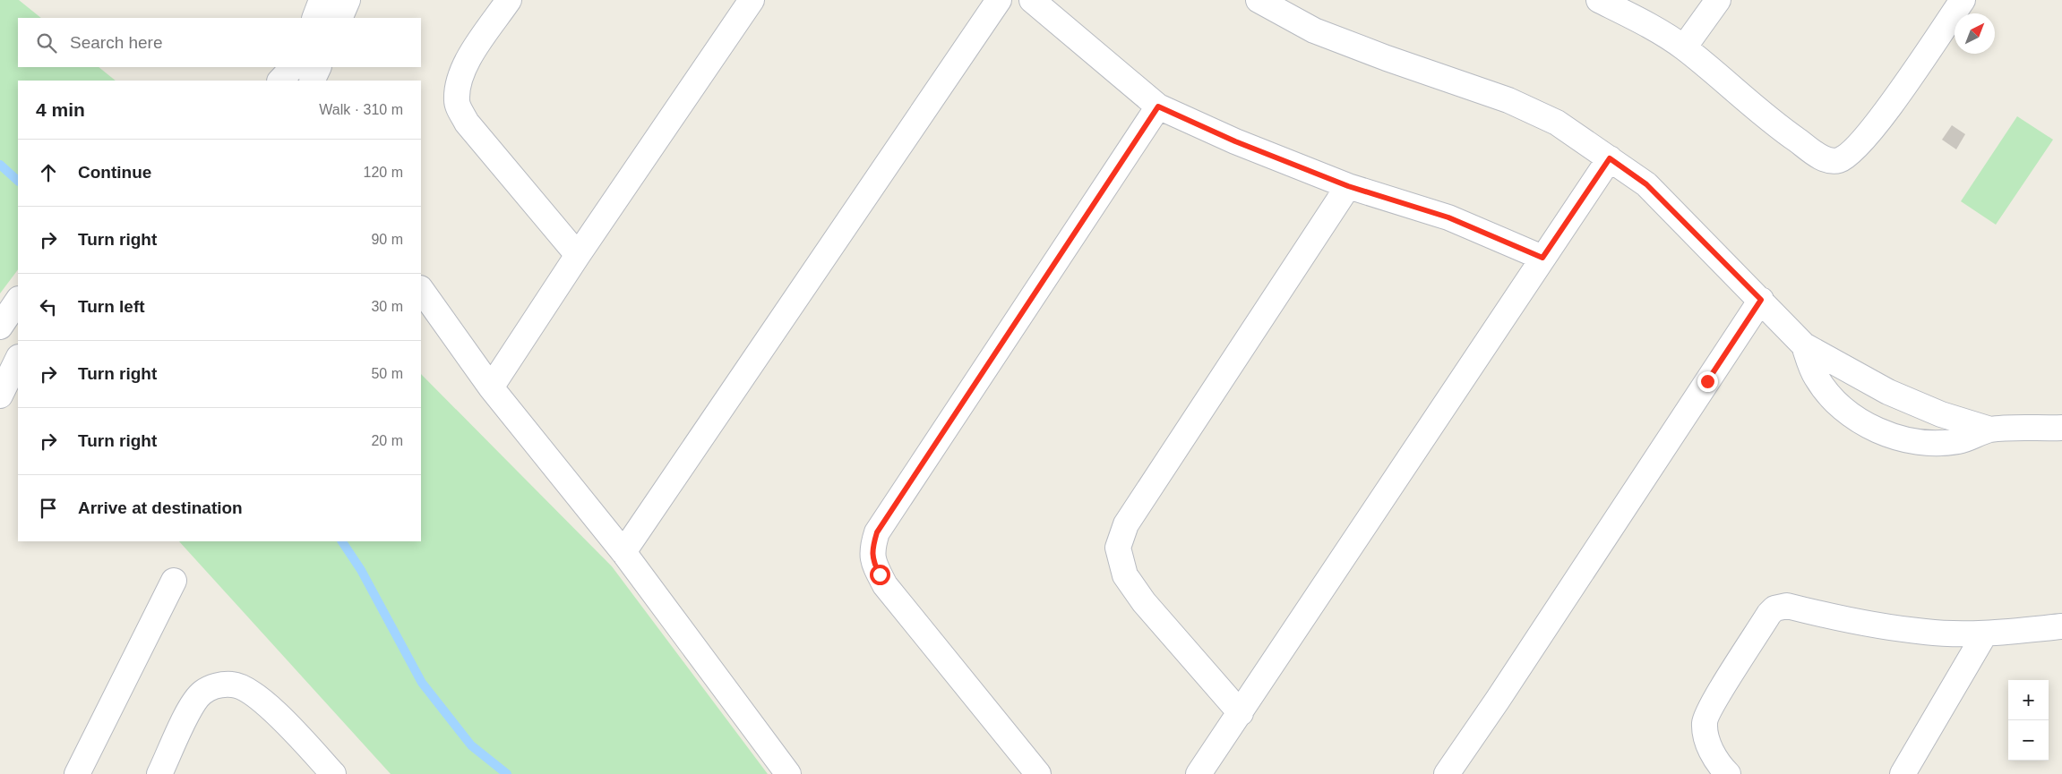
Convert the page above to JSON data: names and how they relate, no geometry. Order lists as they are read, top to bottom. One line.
{"north":"top right","page":{"search":"Search here","heading":["4 min","Walk · 310 m"],"list":[["Continue","120 m"],["Turn right","90 m"],["Turn left","30 m"],["Turn right","50 m"],["Turn right","20 m"],"Arrive at destination"],"map_buttons":["+","−"]}}
